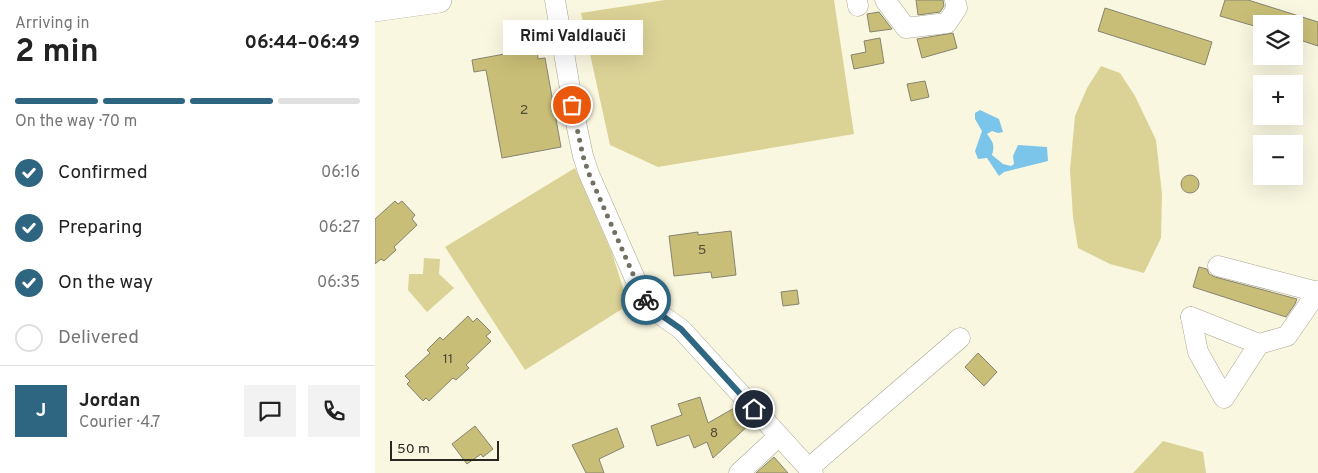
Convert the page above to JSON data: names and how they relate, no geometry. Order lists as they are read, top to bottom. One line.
{"places":["Rimi Valdlauči"],"house_numbers":["2","5","11","8"],"scale_bar":"50 m","page":{"heading":["2 min","Arriving in","06:44–06:49"],"panel":["Jordan","Courier · 4.7"],"map_buttons":["+","−"],"bubble":"Rimi Valdlauči","bar":"On the way · 70 m","list":[["Confirmed","06:16"],["Preparing","06:27"],["On the way","06:35"],"Delivered"],"round":"J","scale":"50 m"}}
